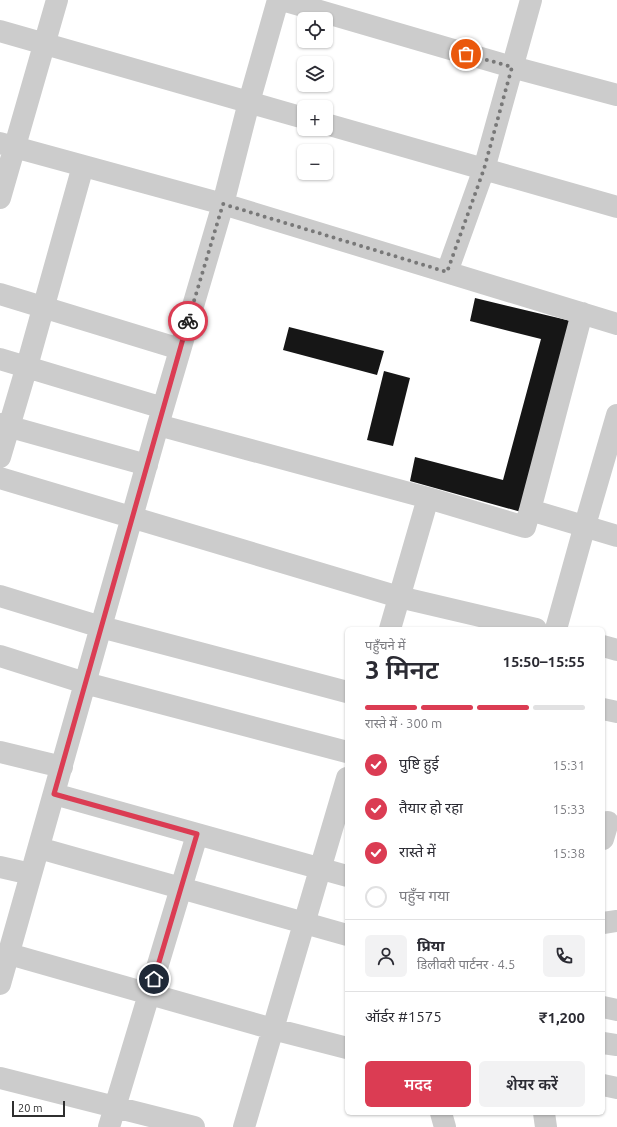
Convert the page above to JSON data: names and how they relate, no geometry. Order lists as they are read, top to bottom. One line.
{"scale_bar":"20 m","page":{"map_buttons":["+","−"],"heading":["3 मिनट","पहुँचने में","15:50–15:55"],"panel":["प्रिया","डिलीवरी पार्टनर · 4.5","ऑर्डर #1575","₹1,200"],"bar":"रास्ते में · 300 m","list":[["पुष्टि हुई","15:31"],["तैयार हो रहा","15:33"],["रास्ते में","15:38"],"पहुँच गया"],"buttons":["मदद","शेयर करें"],"scale":"20 m"}}
